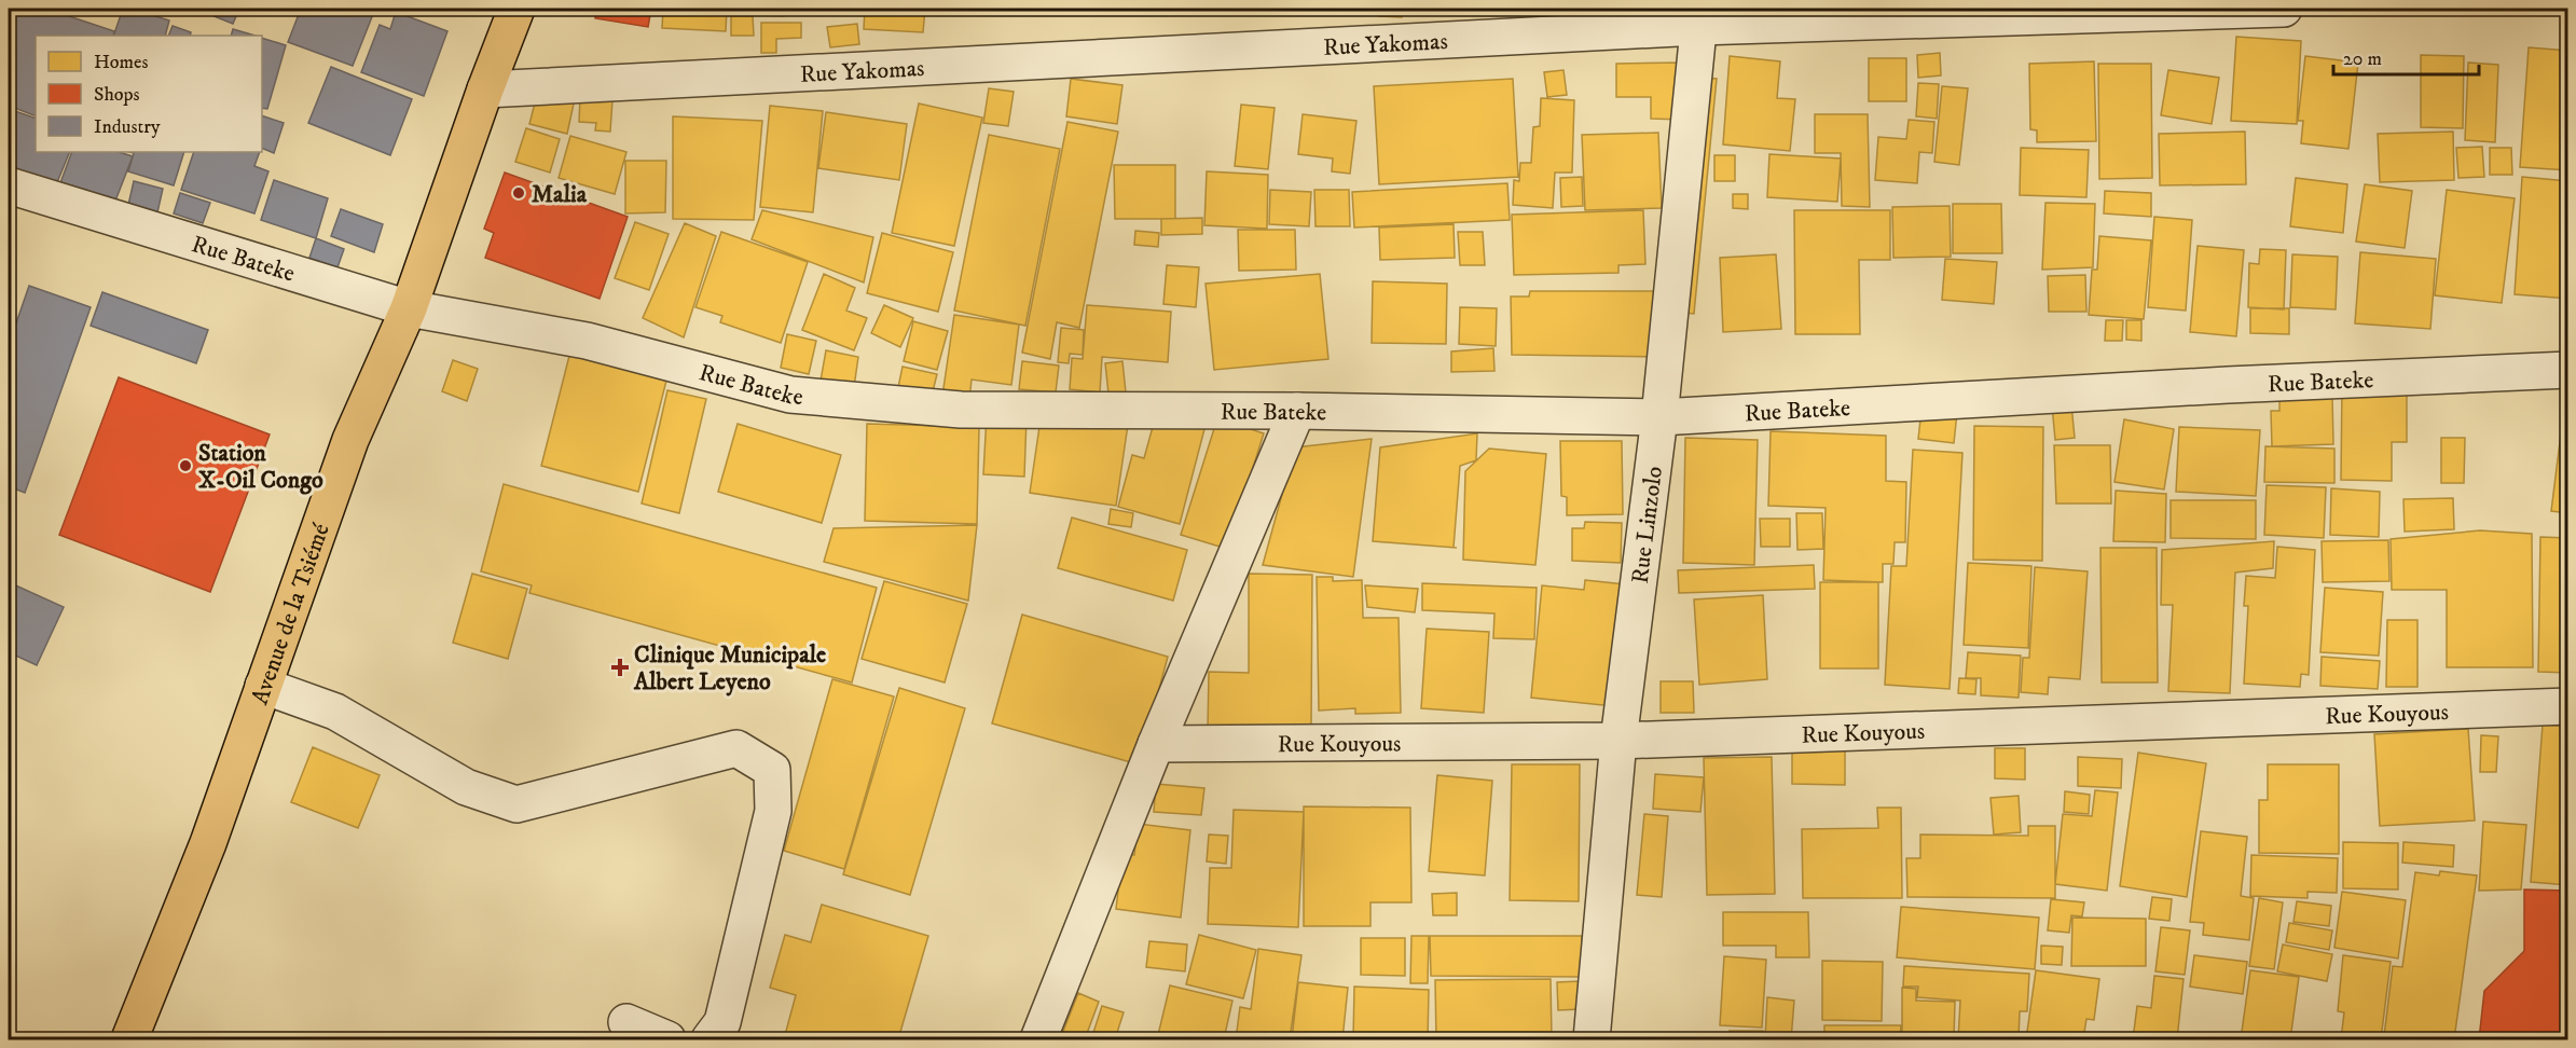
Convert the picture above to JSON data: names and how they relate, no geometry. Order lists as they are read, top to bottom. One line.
{"streets":{"main road":["Avenue de la Tsiémé"],"street":["Rue Yakomas","Rue Bateke","Rue Linzolo","Rue Kouyous"]},"crossings":[["Rue Yakomas","Rue Linzolo"],["Rue Yakomas","Avenue de la Tsiémé"],["Rue Bateke","Rue Linzolo"],["Rue Bateke","Avenue de la Tsiémé"],["Rue Linzolo","Rue Kouyous"]],"places":{"other":["Malia","Station X-Oil Congo"],"health":["Clinique Municipale Albert Leyeno"]},"legend":["Homes","Shops","Industry"],"scale_bar":"20 m"}
